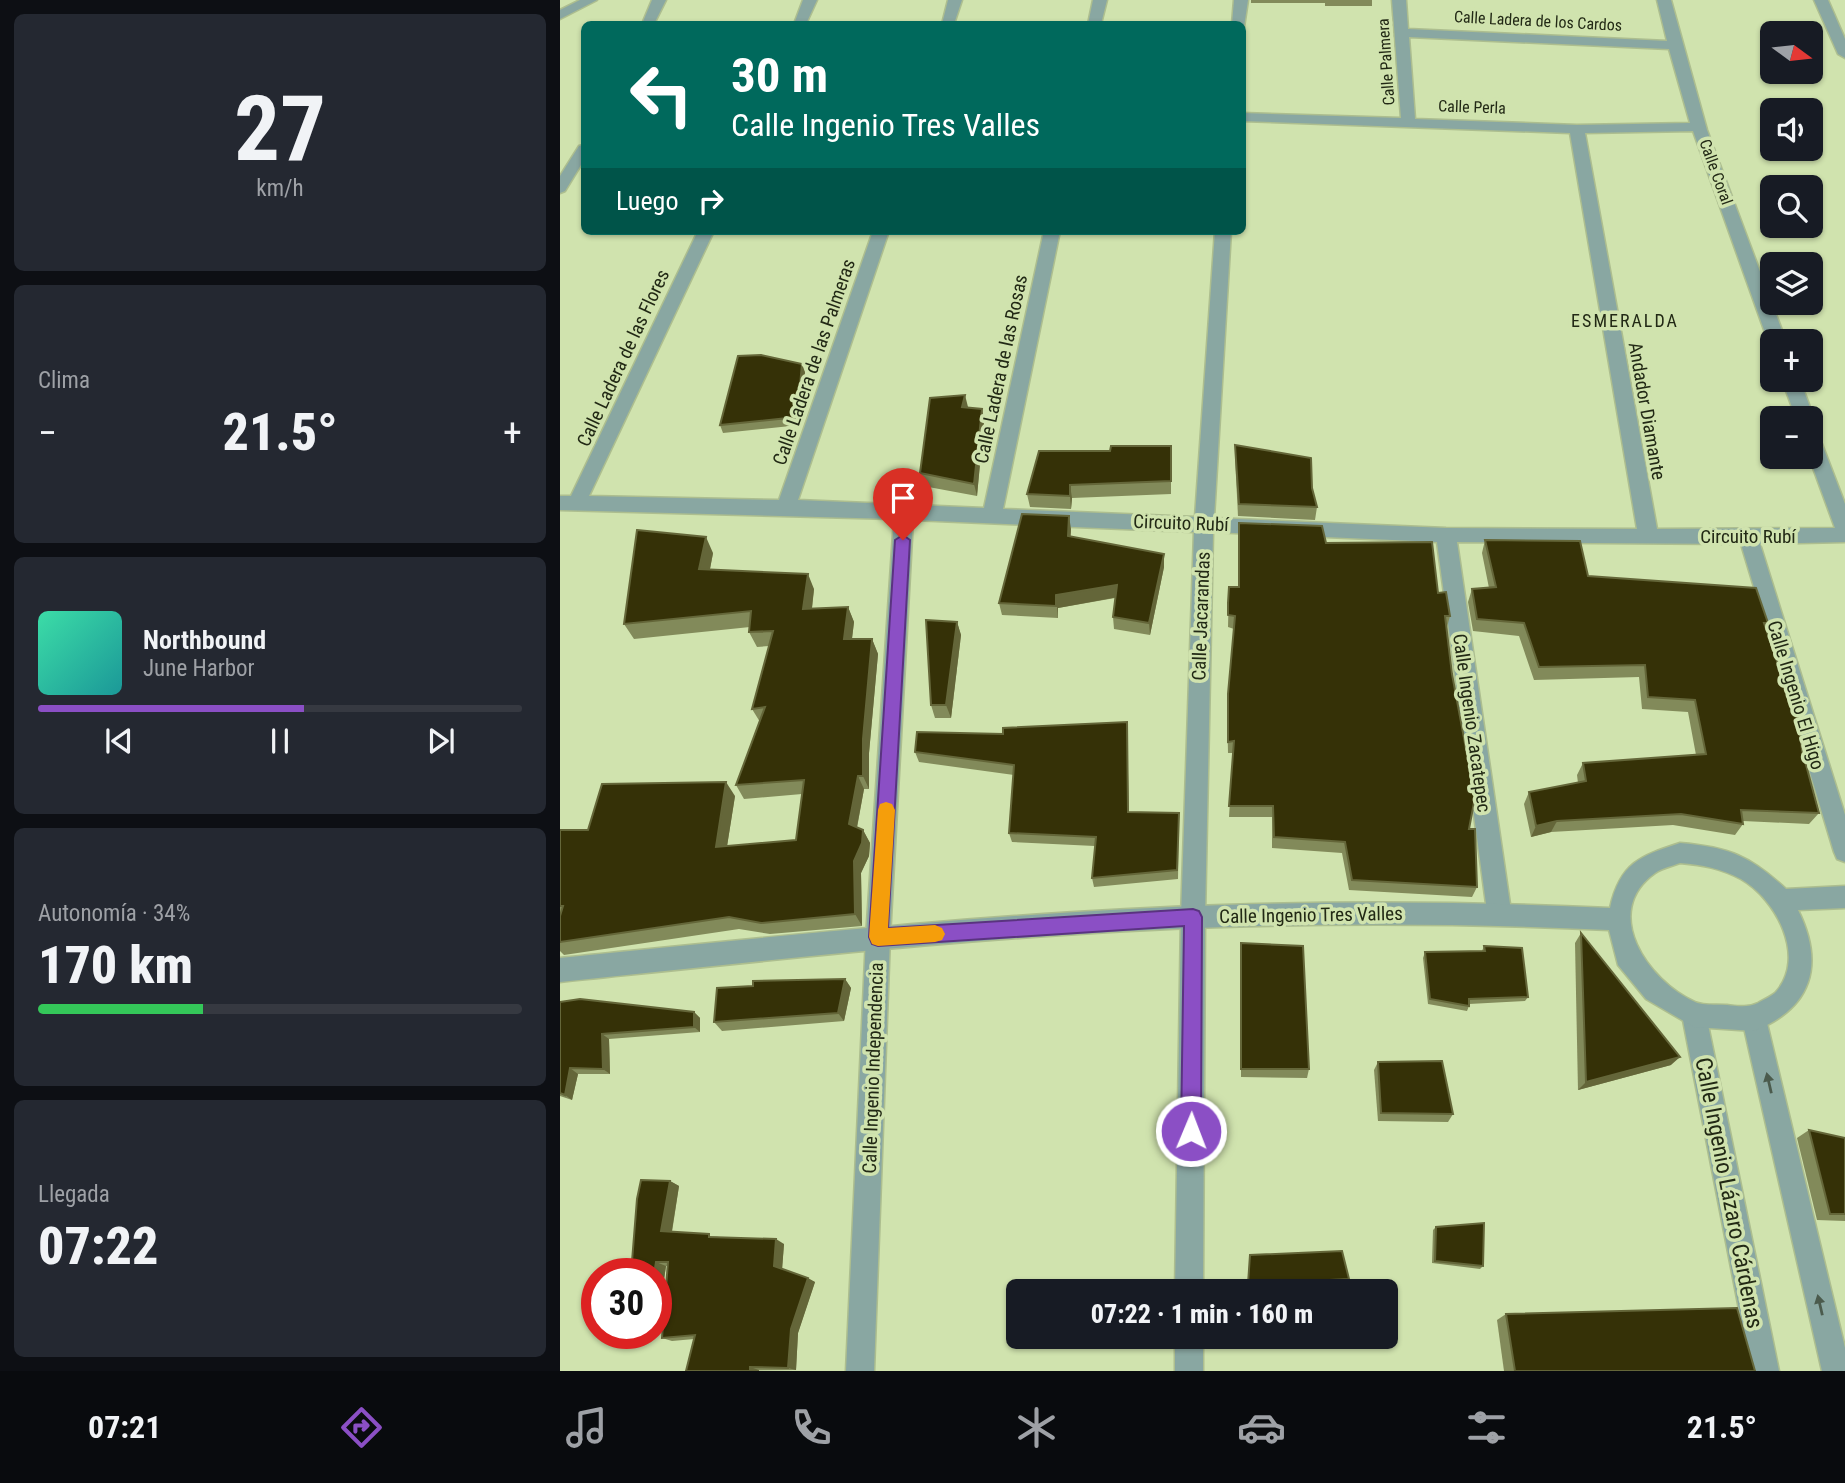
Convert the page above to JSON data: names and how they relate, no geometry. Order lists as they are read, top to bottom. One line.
{"streets":{"street":["Calle Ladera de los Cardos","Calle Palmera","Calle Perla","Calle Coral","Calle Ladera de las Flores","Calle Ladera de las Palmeras","Calle Ladera de las Rosas","Andador Diamante","Circuito Rubí","Calle Jacarandas","Calle Ingenio El Higo","Calle Ingenio Zacatepec","Calle Ingenio Tres Valles","Calle Ingenio Independencia","Calle Ingenio Lázaro Cárdenas"]},"crossings":[["Calle Ladera de los Cardos","Calle Palmera"],["Calle Ladera de los Cardos","Calle Coral"],["Calle Palmera","Calle Perla"],["Calle Perla","Calle Coral"],["Calle Perla","Andador Diamante"],["Calle Ladera de las Flores","Circuito Rubí"],["Calle Ladera de las Palmeras","Circuito Rubí"],["Calle Ladera de las Rosas","Circuito Rubí"],["Andador Diamante","Circuito Rubí"],["Circuito Rubí","Calle Jacarandas"],["Circuito Rubí","Calle Ingenio El Higo"],["Circuito Rubí","Calle Ingenio Zacatepec"],["Circuito Rubí","Calle Ingenio Independencia"],["Calle Jacarandas","Calle Ingenio Tres Valles"],["Calle Ingenio Zacatepec","Calle Ingenio Tres Valles"],["Calle Ingenio Tres Valles","Calle Ingenio Independencia"],["Calle Ingenio Tres Valles","Calle Ingenio Lázaro Cárdenas"]],"districts":["ESMERALDA"],"north":"right","page":{"tile":[["27","km/h"],"Clima",["Autonomía · 34%","170 km"],["Llegada","07:22"]],"map_buttons":["+","−"],"turn":["30 m","Calle Ingenio Tres Valles"],"then":"Luego","heat":["−","21.5°","+"],"song":["Northbound","June Harbor"],"limit":"30","trip":"07:22 · 1 min · 160 m","tabs":["07:21","21.5°"]}}
